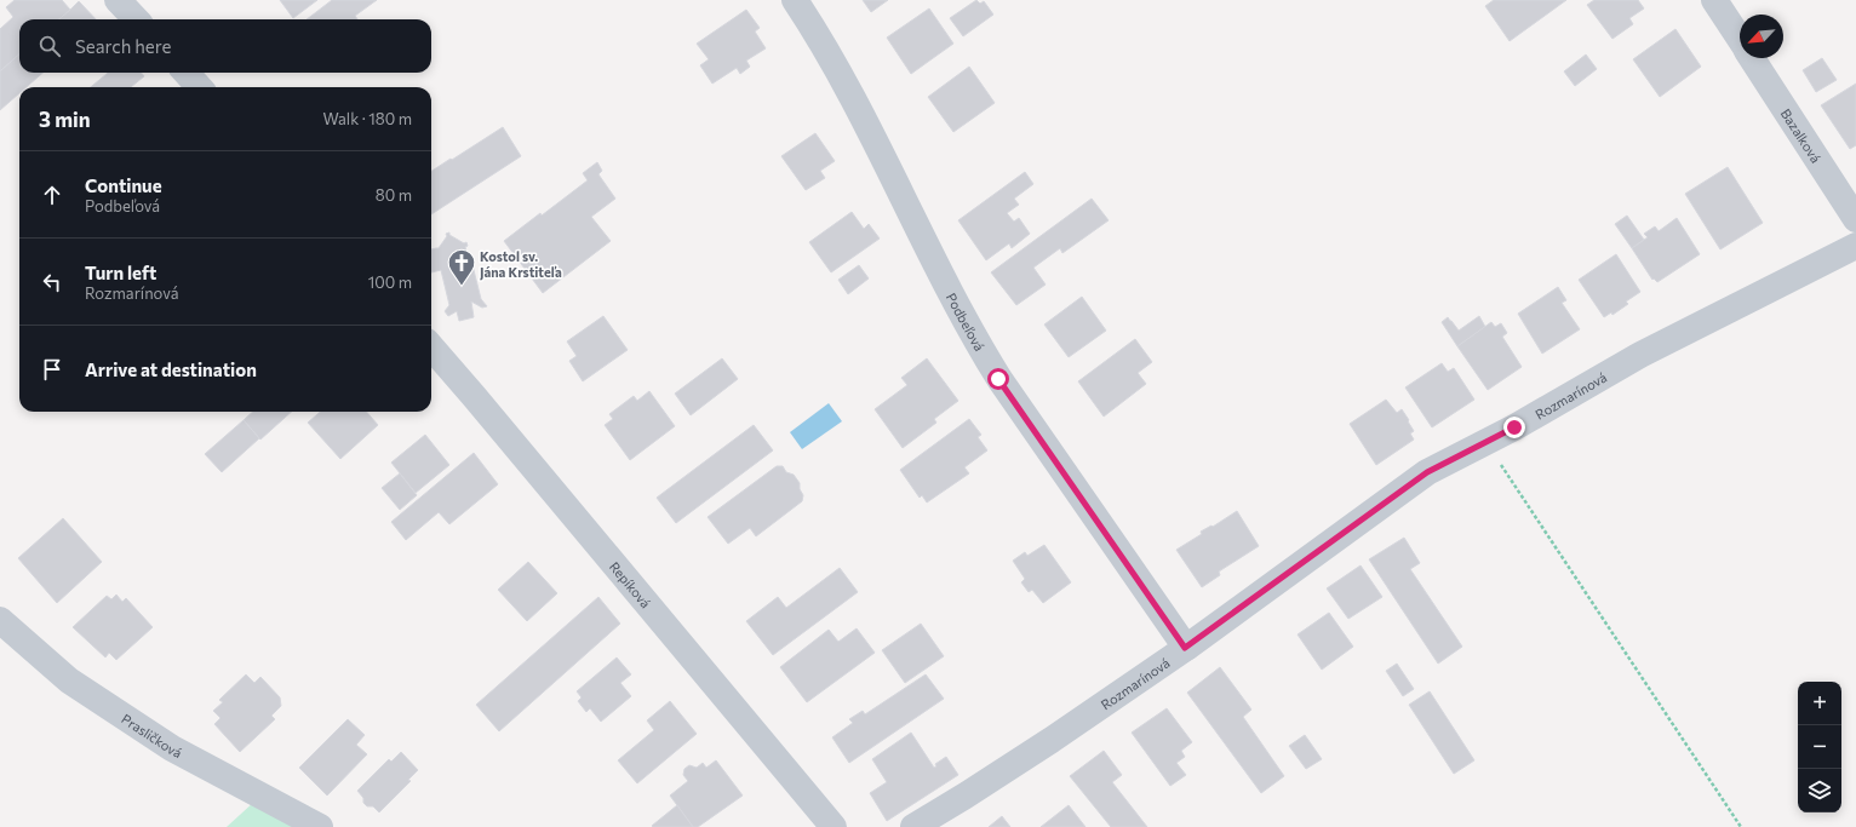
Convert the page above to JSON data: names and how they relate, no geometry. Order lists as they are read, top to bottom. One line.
{"streets":{"street":["Bazalková","Podbeľová","Rozmarínová","Repíková","Prasličková"]},"crossings":[["Podbeľová","Rozmarínová"]],"places":{"church":["Kostol sv. Jána Krstiteľa"]},"north":"bottom left","page":{"search":"Search here","heading":["3 min","Walk · 180 m"],"list":[["Continue","Podbeľová","80 m"],["Turn left","Rozmarínová","100 m"],"Arrive at destination"],"map_buttons":["+","−"]}}
